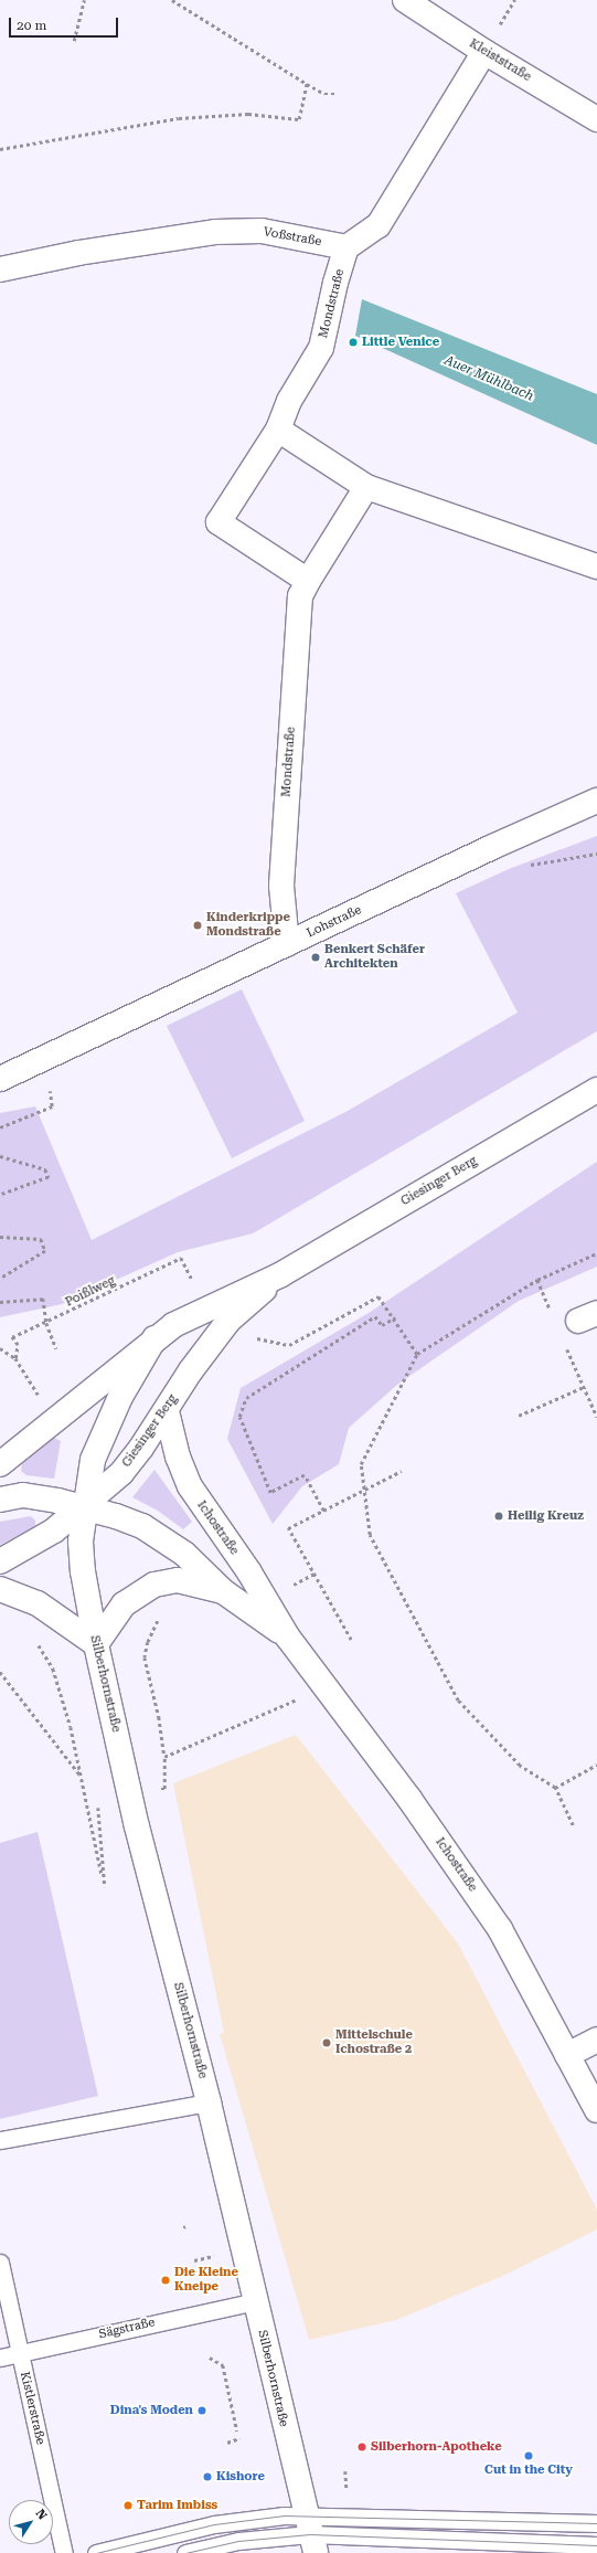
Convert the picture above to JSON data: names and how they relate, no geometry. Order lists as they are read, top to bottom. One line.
{"streets":{"main road":["Kleiststraße","Voßstraße","Mondstraße","Lohstraße","Giesinger Berg","Ichostraße","Silberhornstraße"],"lane":["Sägstraße","Kistlerstraße"],"path":["Poißlweg"]},"crossings":[["Voßstraße","Mondstraße"],["Mondstraße","Lohstraße"],["Giesinger Berg","Ichostraße"],["Giesinger Berg","Silberhornstraße"],["Ichostraße","Silberhornstraße"],["Silberhornstraße","Sägstraße"],["Sägstraße","Kistlerstraße"]],"water":["Auer Mühlbach"],"places":["Little Venice","Kinderkrippe Mondstraße","Benkert Schäfer Architekten","Heilig Kreuz","Mittelschule Ichostraße 2","Die Kleine Kneipe","Dina's Moden","Silberhorn-Apotheke","Cut in the City","Kishore","Tarim Imbiss"],"scale_bar":"20 m","north":"top right"}
